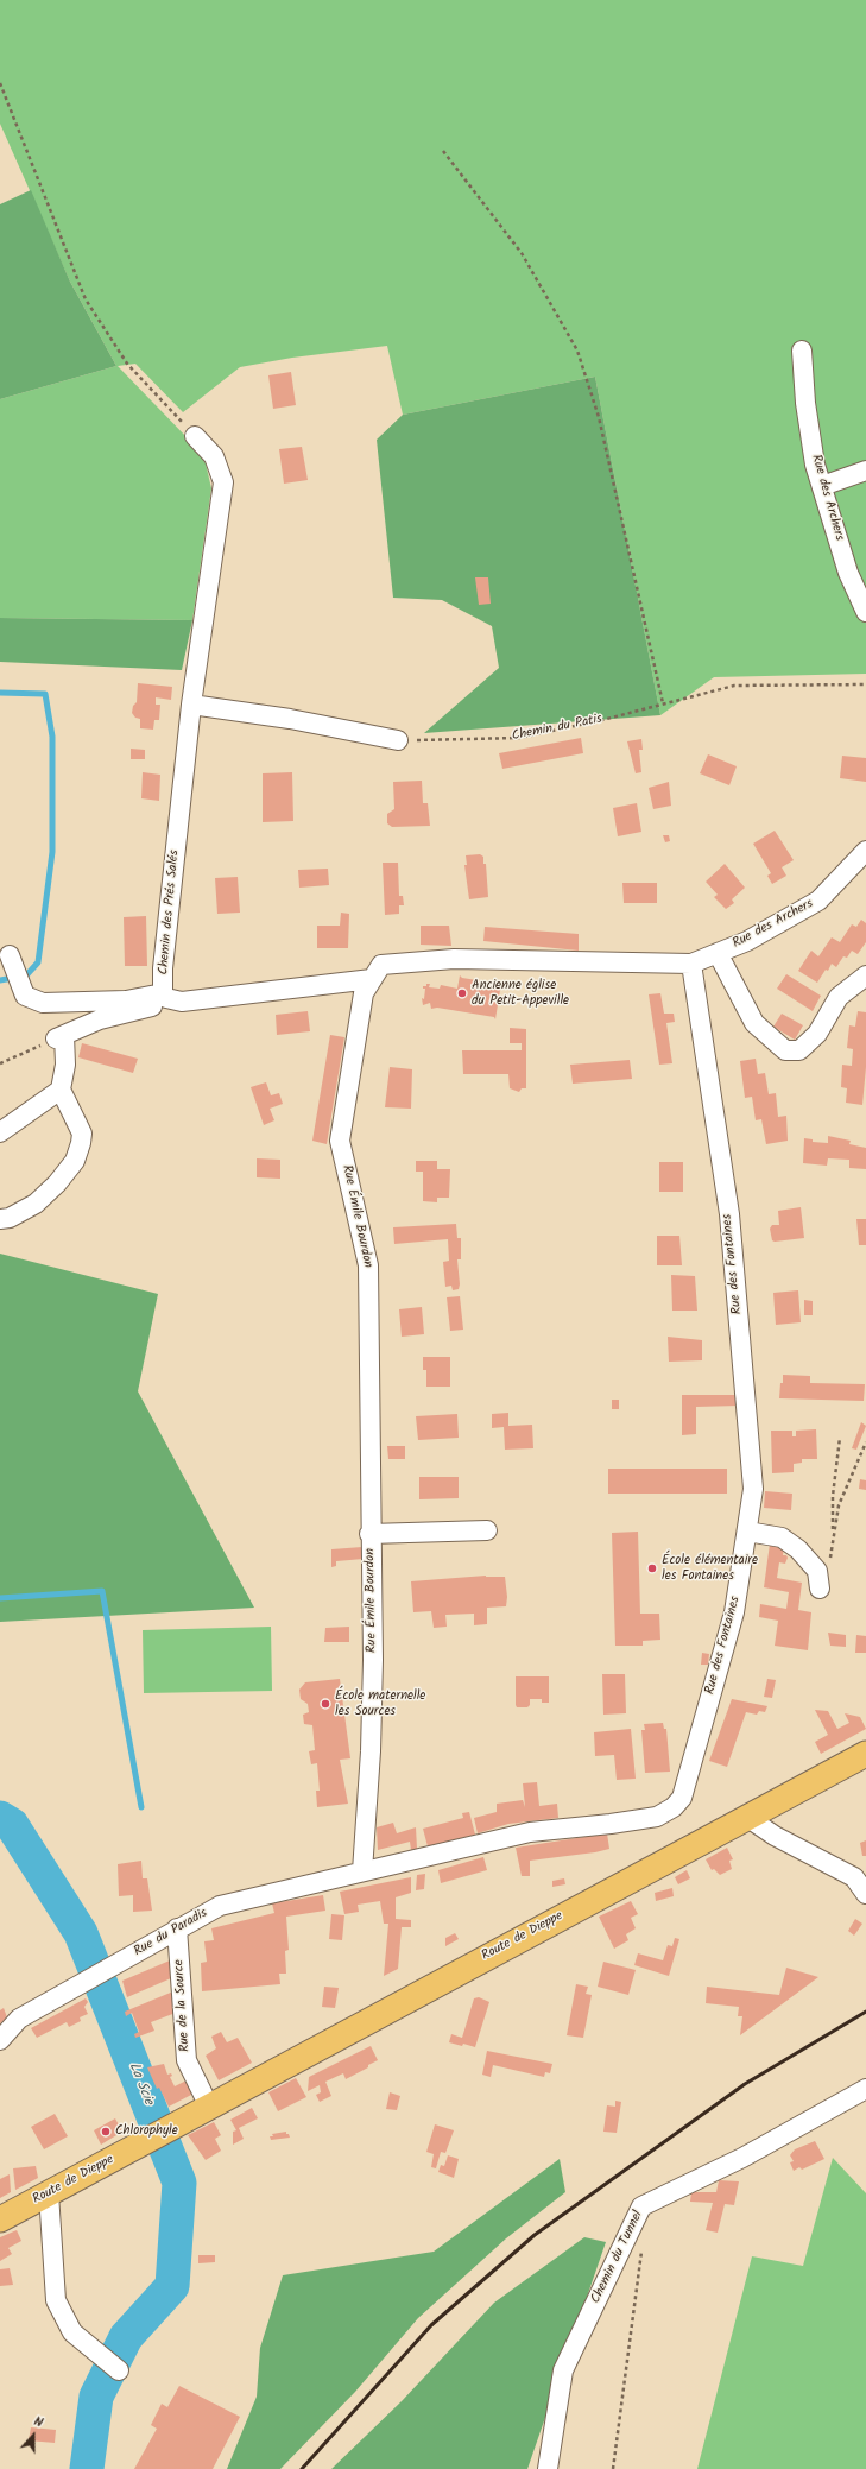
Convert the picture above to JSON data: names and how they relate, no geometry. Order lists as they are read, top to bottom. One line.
{"streets":{"main road":["Route de Dieppe"],"street":["Rue des Archers","Chemin des Prés Salés","Rue Émile Bourdon","Rue des Fontaines","Rue du Paradis","Rue de la Source","Chemin du Tunnel"],"path":["Chemin du Patis"]},"crossings":[["Rue des Archers","Rue Émile Bourdon"],["Rue des Archers","Rue des Fontaines"],["Rue Émile Bourdon","Rue des Fontaines"],["Rue Émile Bourdon","Rue du Paradis"],["Rue des Fontaines","Rue du Paradis"],["Rue du Paradis","Rue de la Source"],["Route de Dieppe","Rue de la Source"]],"water":["La Scie"],"places":["Ancienne église du Petit-Appeville","École élémentaire les Fontaines","École maternelle les Sources","Chlorophyle"],"north":"top"}
